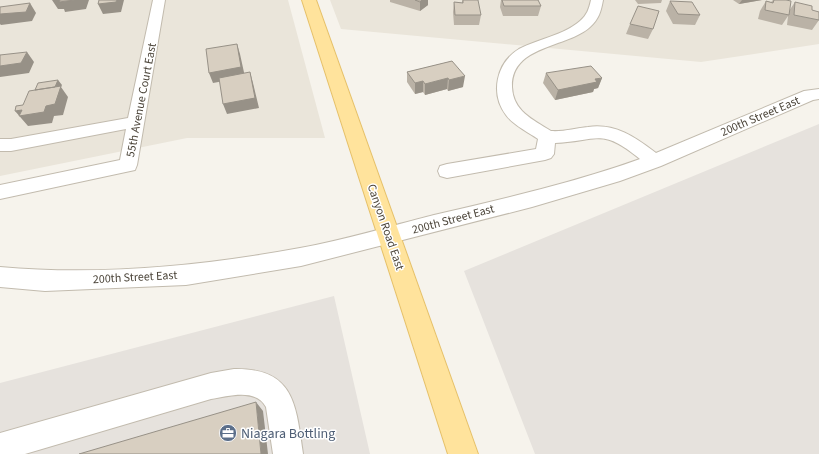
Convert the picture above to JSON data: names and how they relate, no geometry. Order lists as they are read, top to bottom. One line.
{"streets":{"main road":["Canyon Road East"],"street":["55th Avenue Court East","200th Street East"]},"crossings":[["200th Street East","Canyon Road East"]],"places":{"office":["Niagara Bottling"]}}
